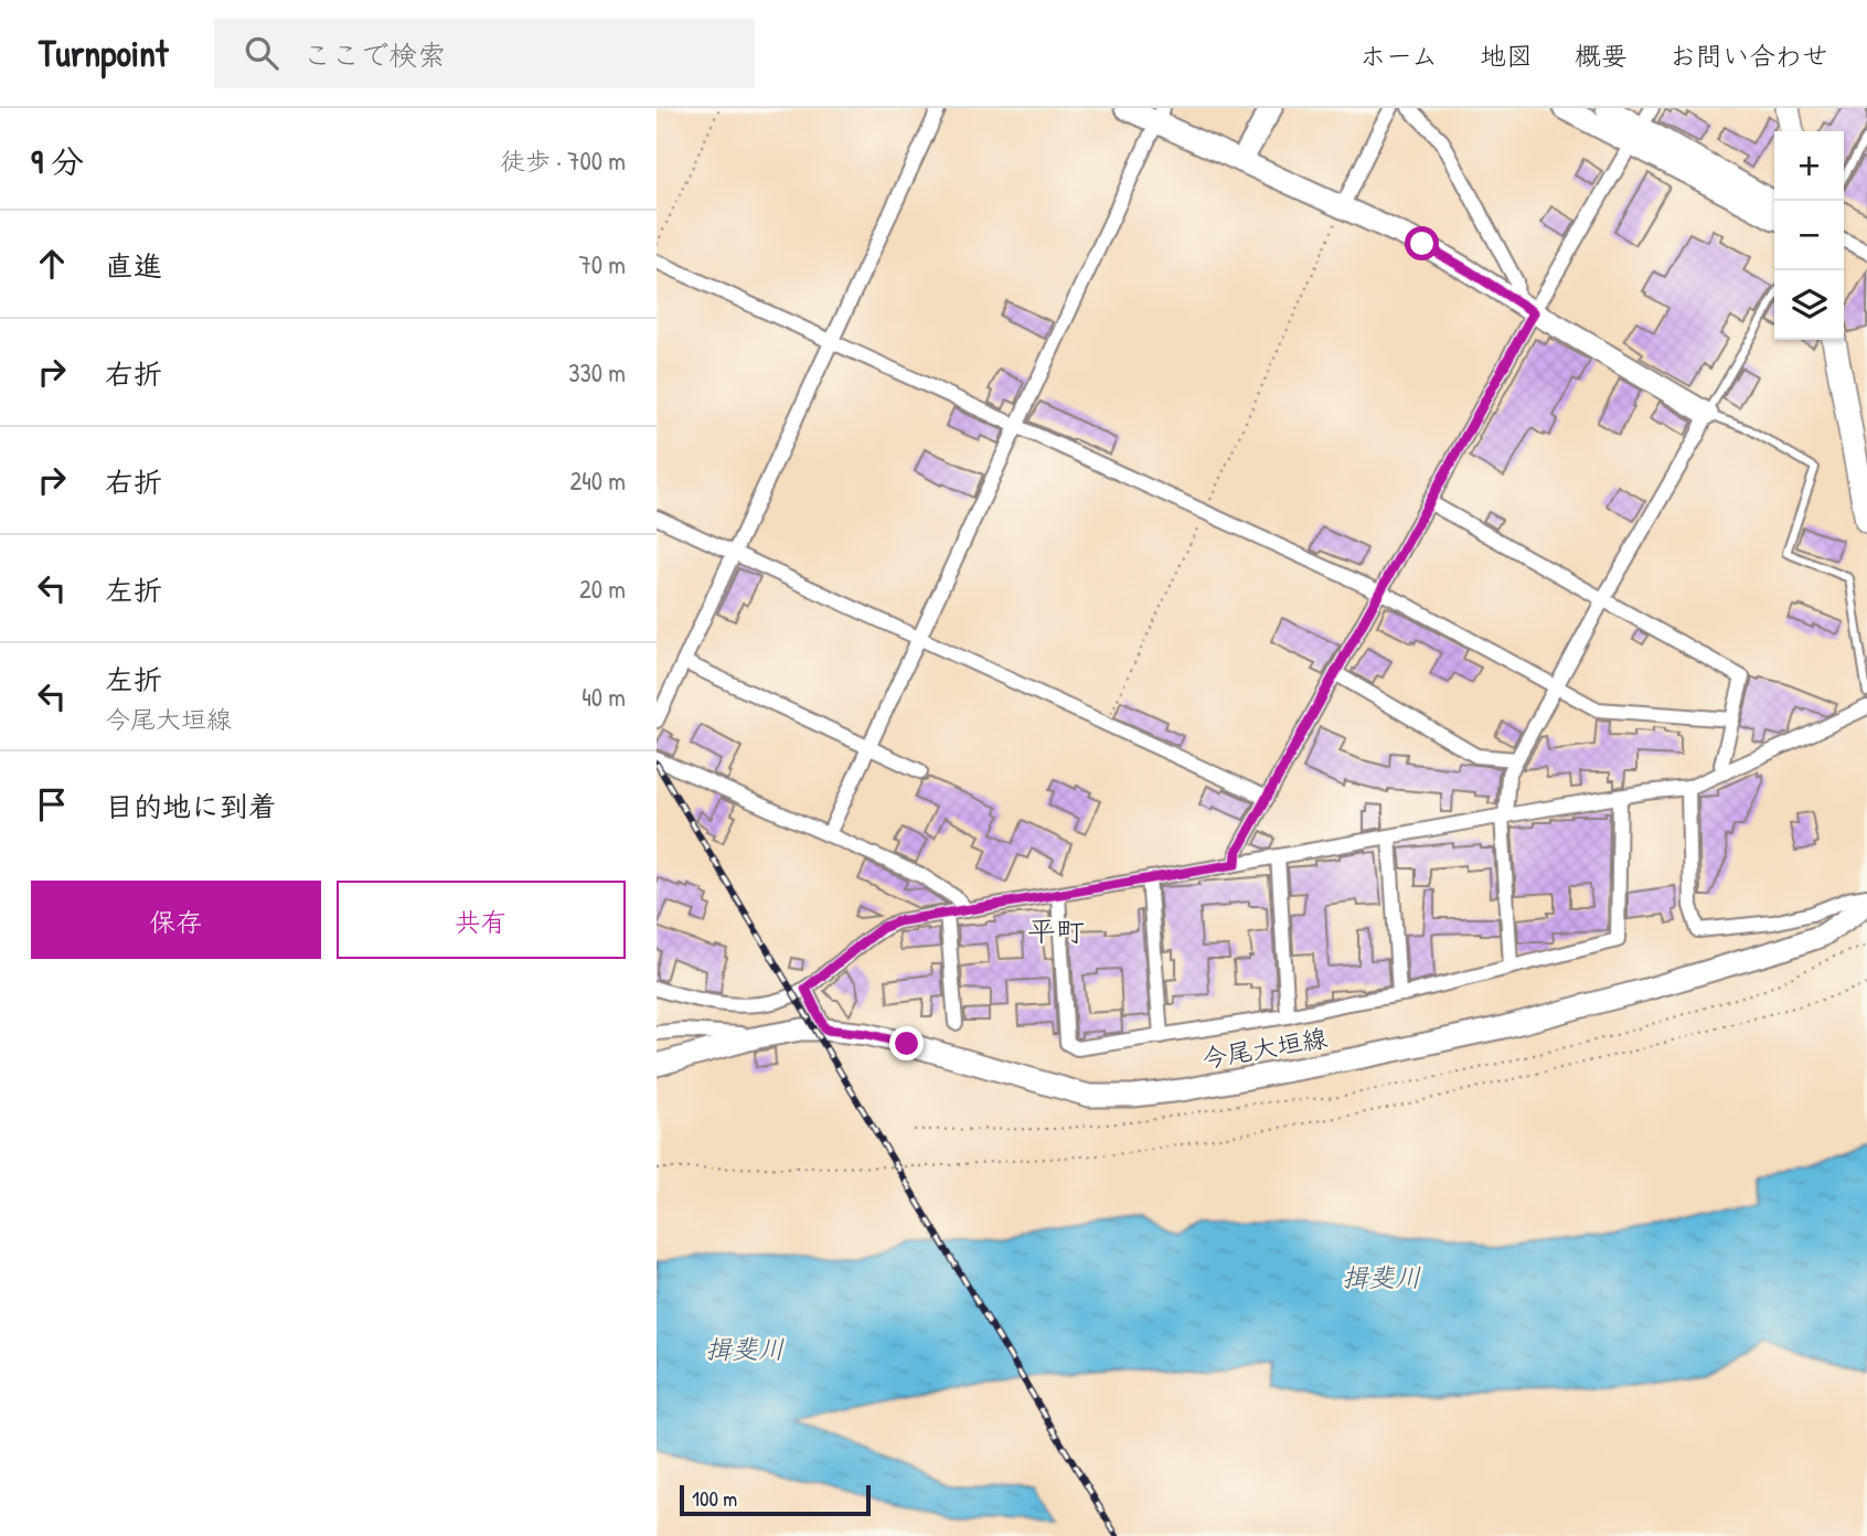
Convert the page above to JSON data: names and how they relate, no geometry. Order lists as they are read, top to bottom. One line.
{"streets":{"main road":["今尾大垣線"]},"districts":["平町"],"water":["揖斐川"],"scale_bar":"100 m","page":{"header":"Turnpoint","search":"ここで検索","nav":["ホーム","地図","概要","お問い合わせ"],"heading":["9 分","徒歩 · 700 m"],"map_buttons":["+","−"],"list":[["直進","70 m"],["右折","330 m"],["右折","240 m"],["左折","20 m"],["左折","今尾大垣線","40 m"],"目的地に到着"],"buttons":["保存","共有"],"scale":"100 m"}}
